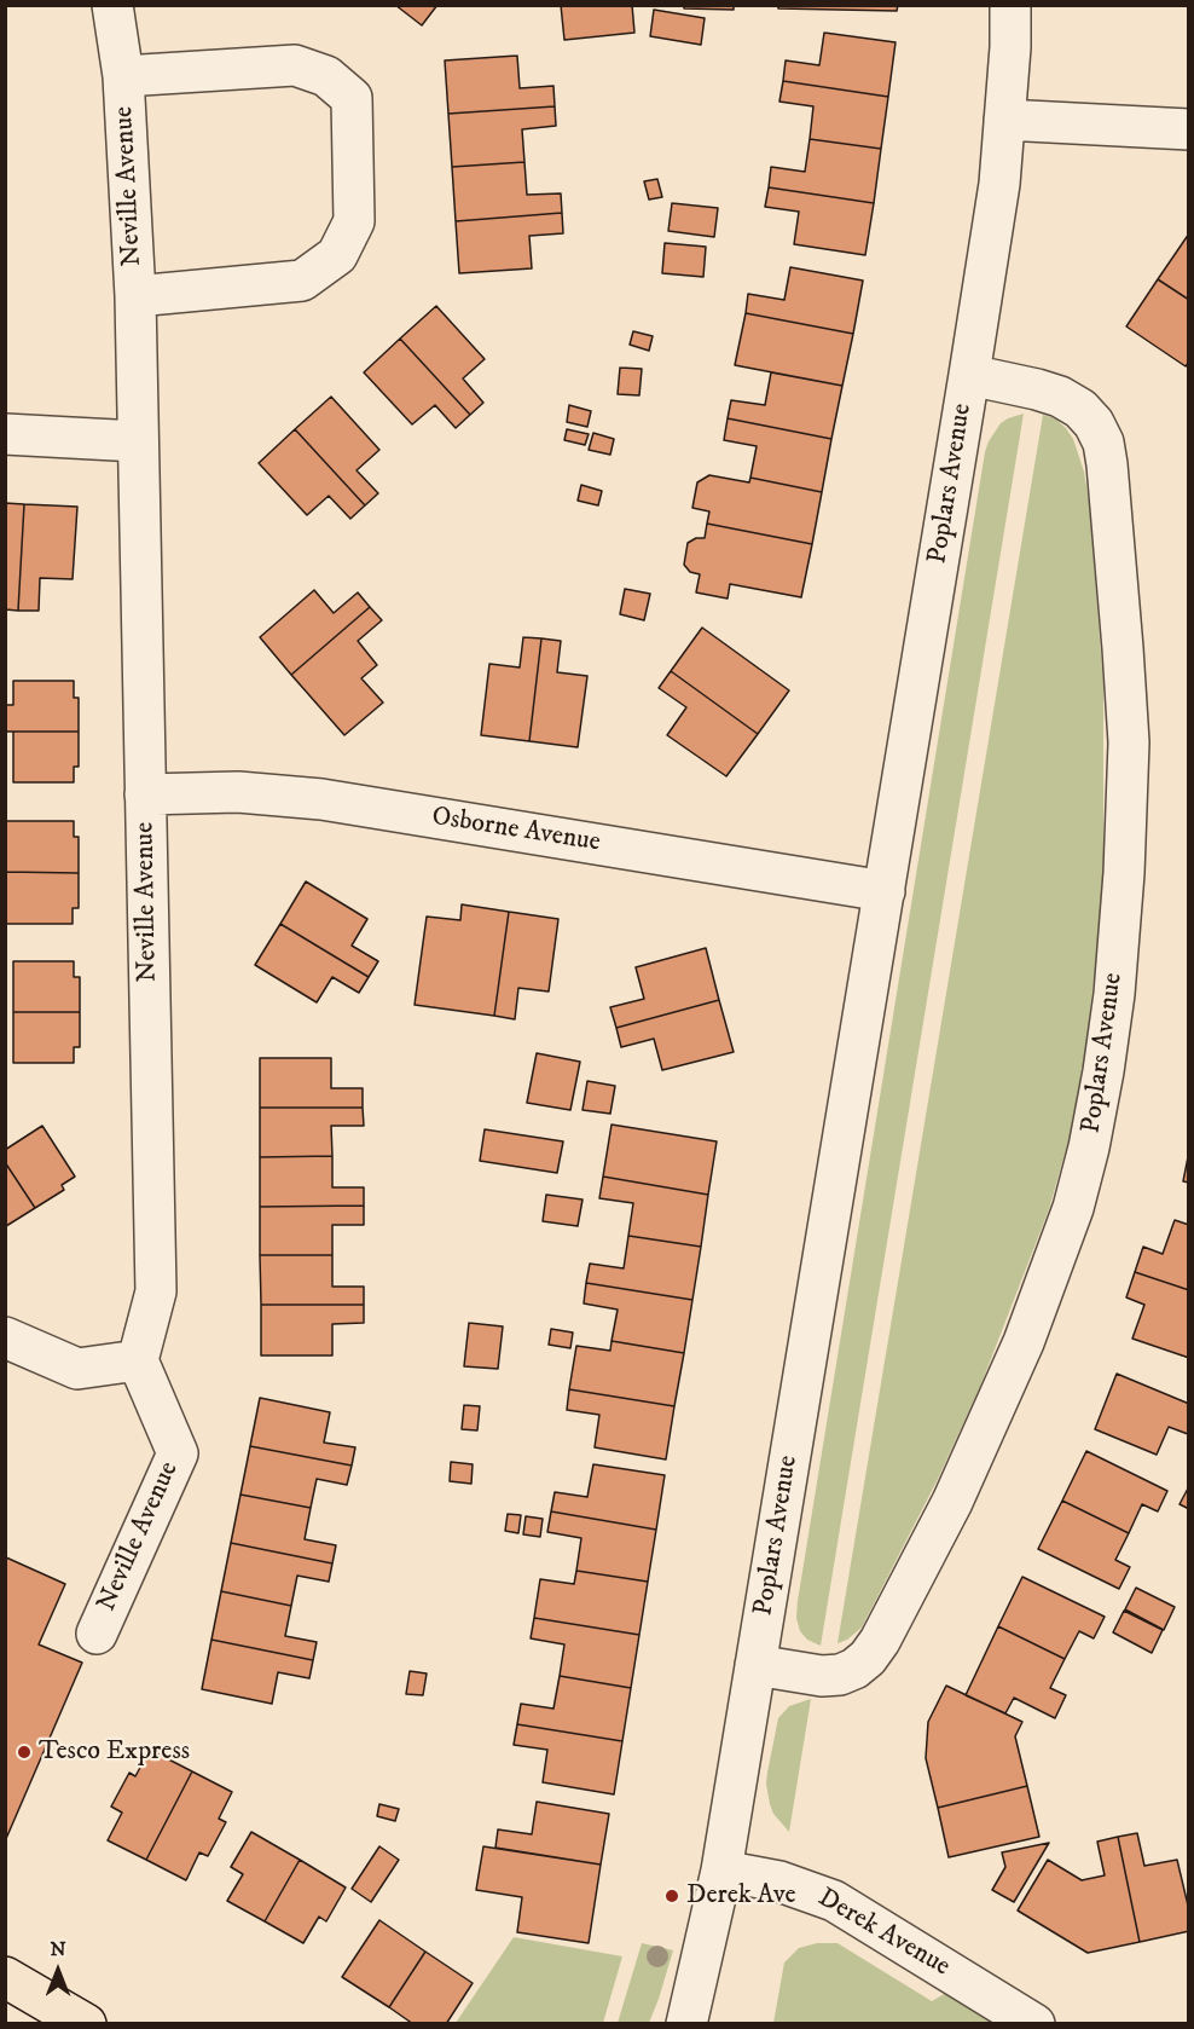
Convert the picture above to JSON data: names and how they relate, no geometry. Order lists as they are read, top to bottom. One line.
{"streets":{"street":["Neville Avenue","Poplars Avenue","Osborne Avenue","Derek Avenue"]},"crossings":[["Neville Avenue","Osborne Avenue"],["Poplars Avenue","Osborne Avenue"],["Poplars Avenue","Derek Avenue"]],"places":["Tesco Express","Derek Ave"],"north":"top"}
